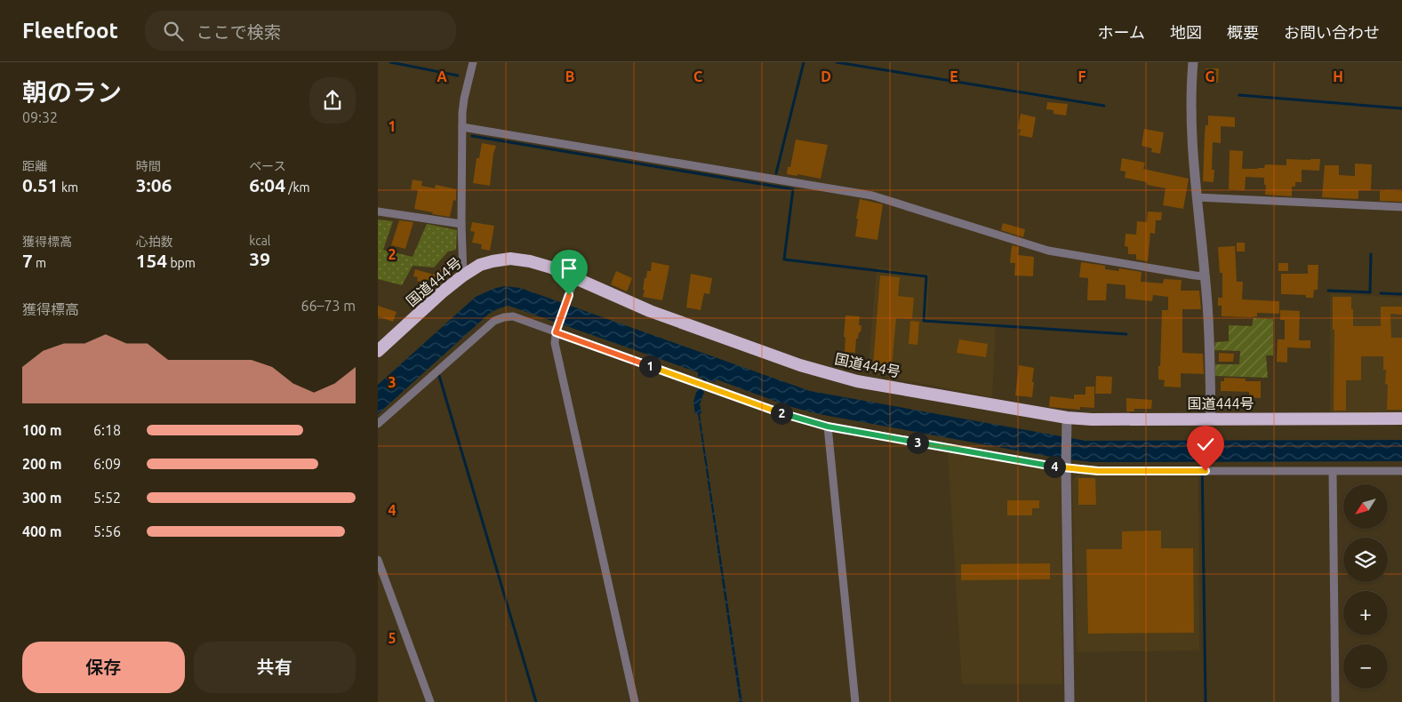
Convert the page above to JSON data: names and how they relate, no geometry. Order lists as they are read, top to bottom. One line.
{"streets":{"highway":["国道444号"]},"north":"bottom left","page":{"header":"Fleetfoot","search":"ここで検索","nav":["ホーム","地図","概要","お問い合わせ"],"heading":["朝のラン","09:32"],"stats":[["距離","0.51 km"],["時間","3:06"],["ペース","6:04 /km"],["獲得標高","7 m"],["心拍数","154 bpm"],["kcal","39"]],"chart":["獲得標高","66–73 m"],"pins":["1","2","3","4"],"list":[{"name":"100 m","note":"6:18"},{"name":"200 m","note":"6:09"},{"name":"300 m","note":"5:52"},{"name":"400 m","note":"5:56"}],"map_buttons":["+","−"],"buttons":["保存","共有"]},"grid":{"columns":["A","B","C","D","E","F","G","H"],"rows":["1","2","3","4","5"]}}
